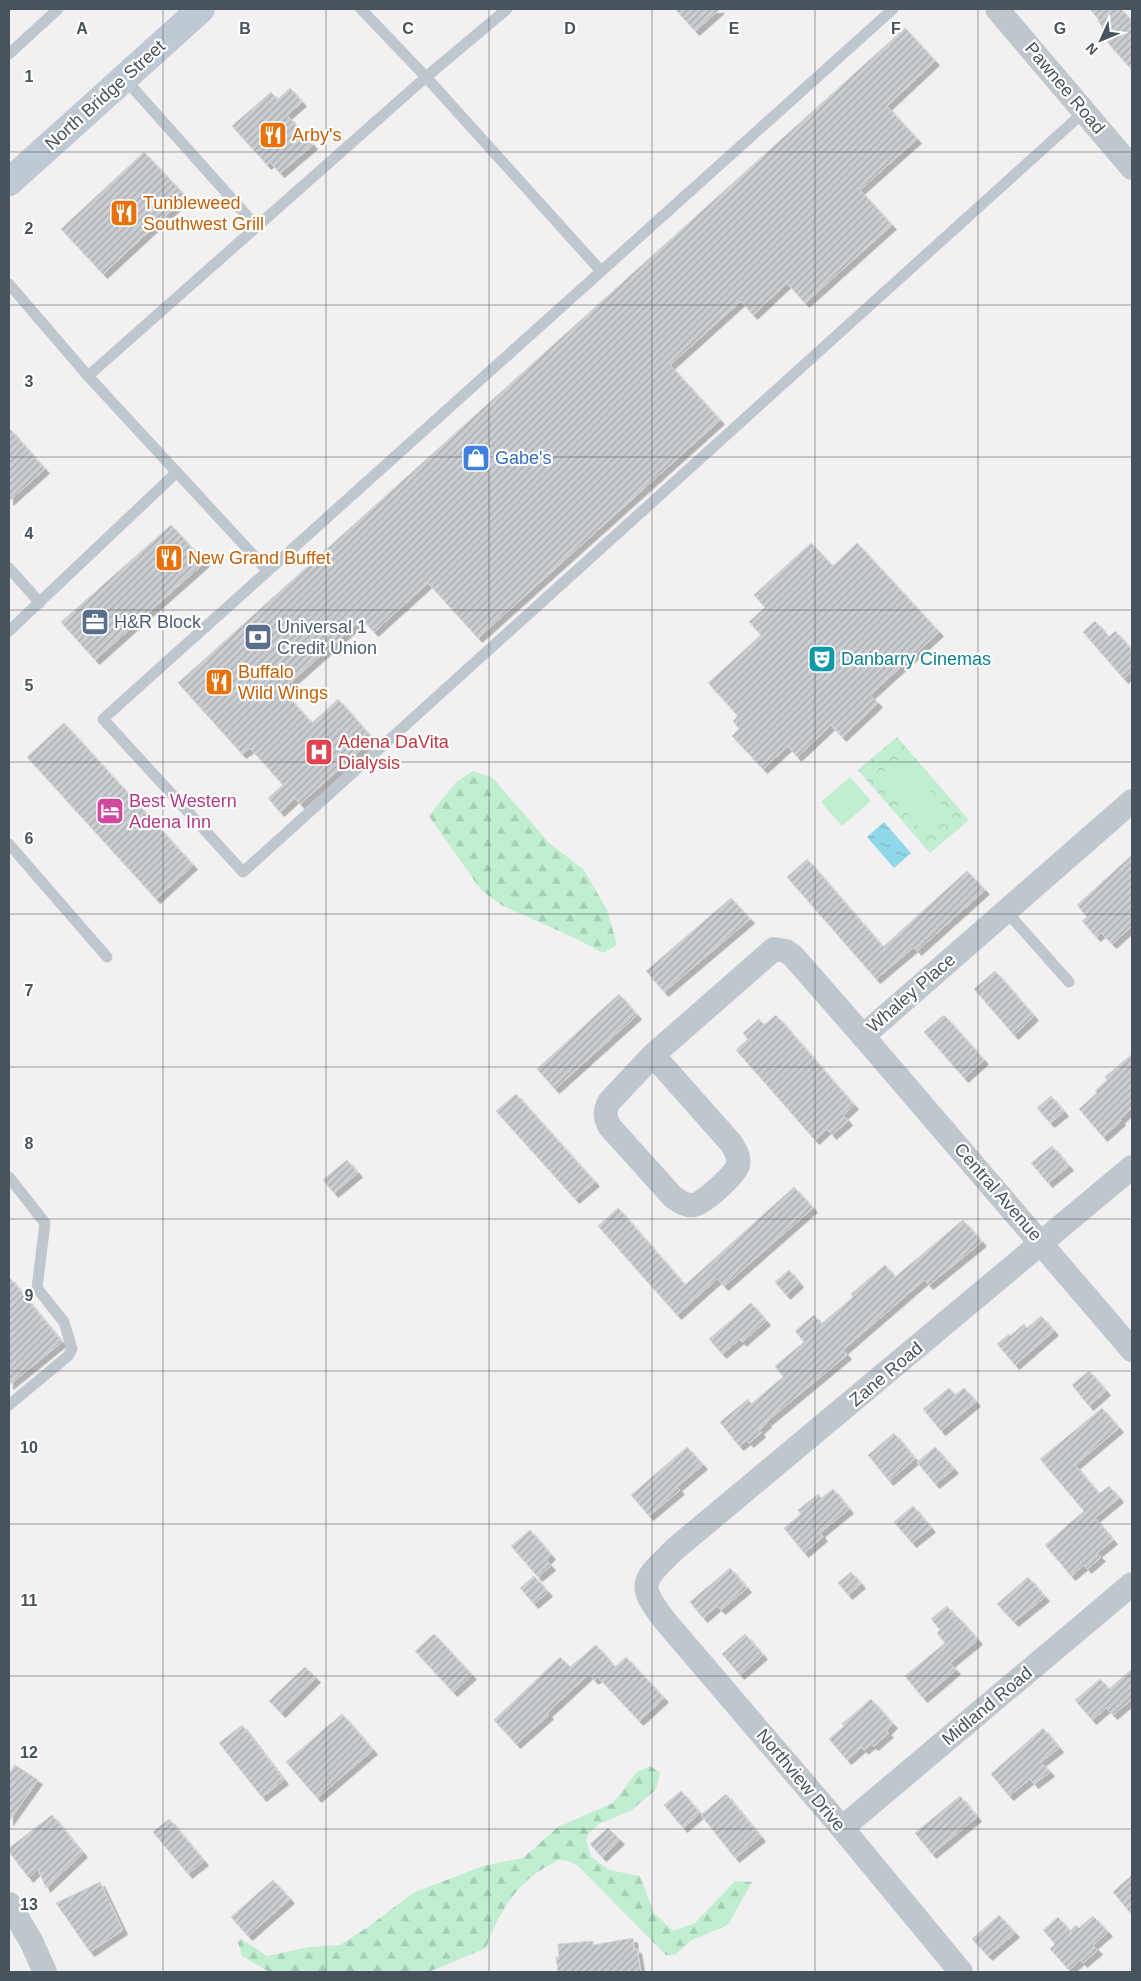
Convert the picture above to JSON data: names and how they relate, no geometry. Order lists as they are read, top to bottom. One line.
{"streets":{"main road":["North Bridge Street"],"street":["Pawnee Road","Whaley Place","Central Avenue","Zane Road","Midland Road","Northview Drive"]},"crossings":[["Whaley Place","Central Avenue"],["Central Avenue","Zane Road"],["Zane Road","Northview Drive"],["Midland Road","Northview Drive"]],"places":{"restaurant":["Arby's","Tunbleweed Southwest Grill","New Grand Buffet","Buffalo Wild Wings"],"shop":["Gabe's"],"office":["H&R Block"],"bank":["Universal 1 Credit Union"],"theatre":["Danbarry Cinemas"],"hospital":["Adena DaVita Dialysis"],"hotel":["Best Western Adena Inn"]},"north":"bottom left","grid":{"columns":["A","B","C","D","E","F","G"],"rows":["1","2","3","4","5","6","7","8","9","10","11","12","13"]}}
